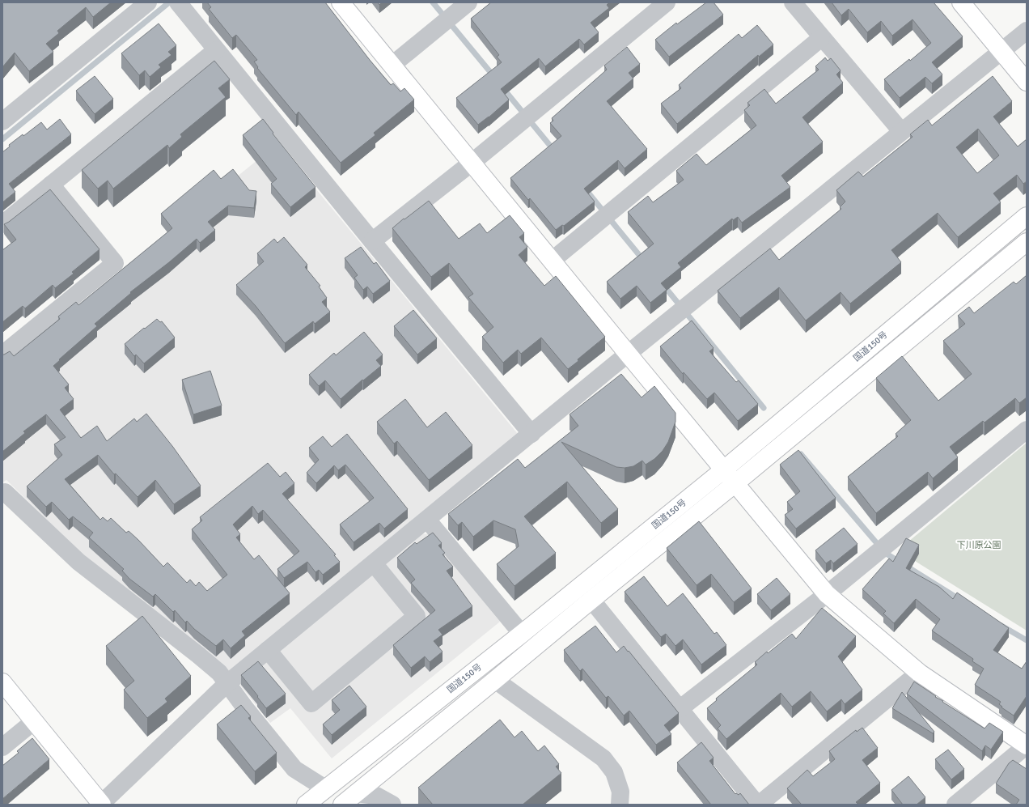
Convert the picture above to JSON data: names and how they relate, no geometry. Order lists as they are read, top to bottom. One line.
{"streets":{"main road":["国道150号"]},"parks":["下川原公園"]}
